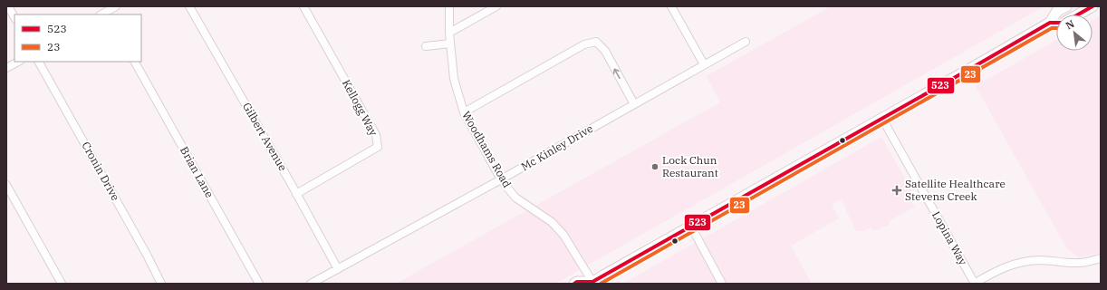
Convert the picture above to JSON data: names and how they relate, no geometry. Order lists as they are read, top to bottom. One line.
{"streets":{"street":["Kellogg Way","Gilbert Avenue","Mc Kinley Drive","Woodhams Road","Cronin Drive","Brian Lane","Lopina Way"]},"crossings":[["Kellogg Way","Gilbert Avenue"],["Gilbert Avenue","Mc Kinley Drive"],["Mc Kinley Drive","Woodhams Road"]],"places":{"other":["Lock Chun Restaurant"],"health":["Satellite Healthcare Stevens Creek"]},"lines":["transit line 523","transit line 23"],"legend":["523","23"],"north":"top left"}
